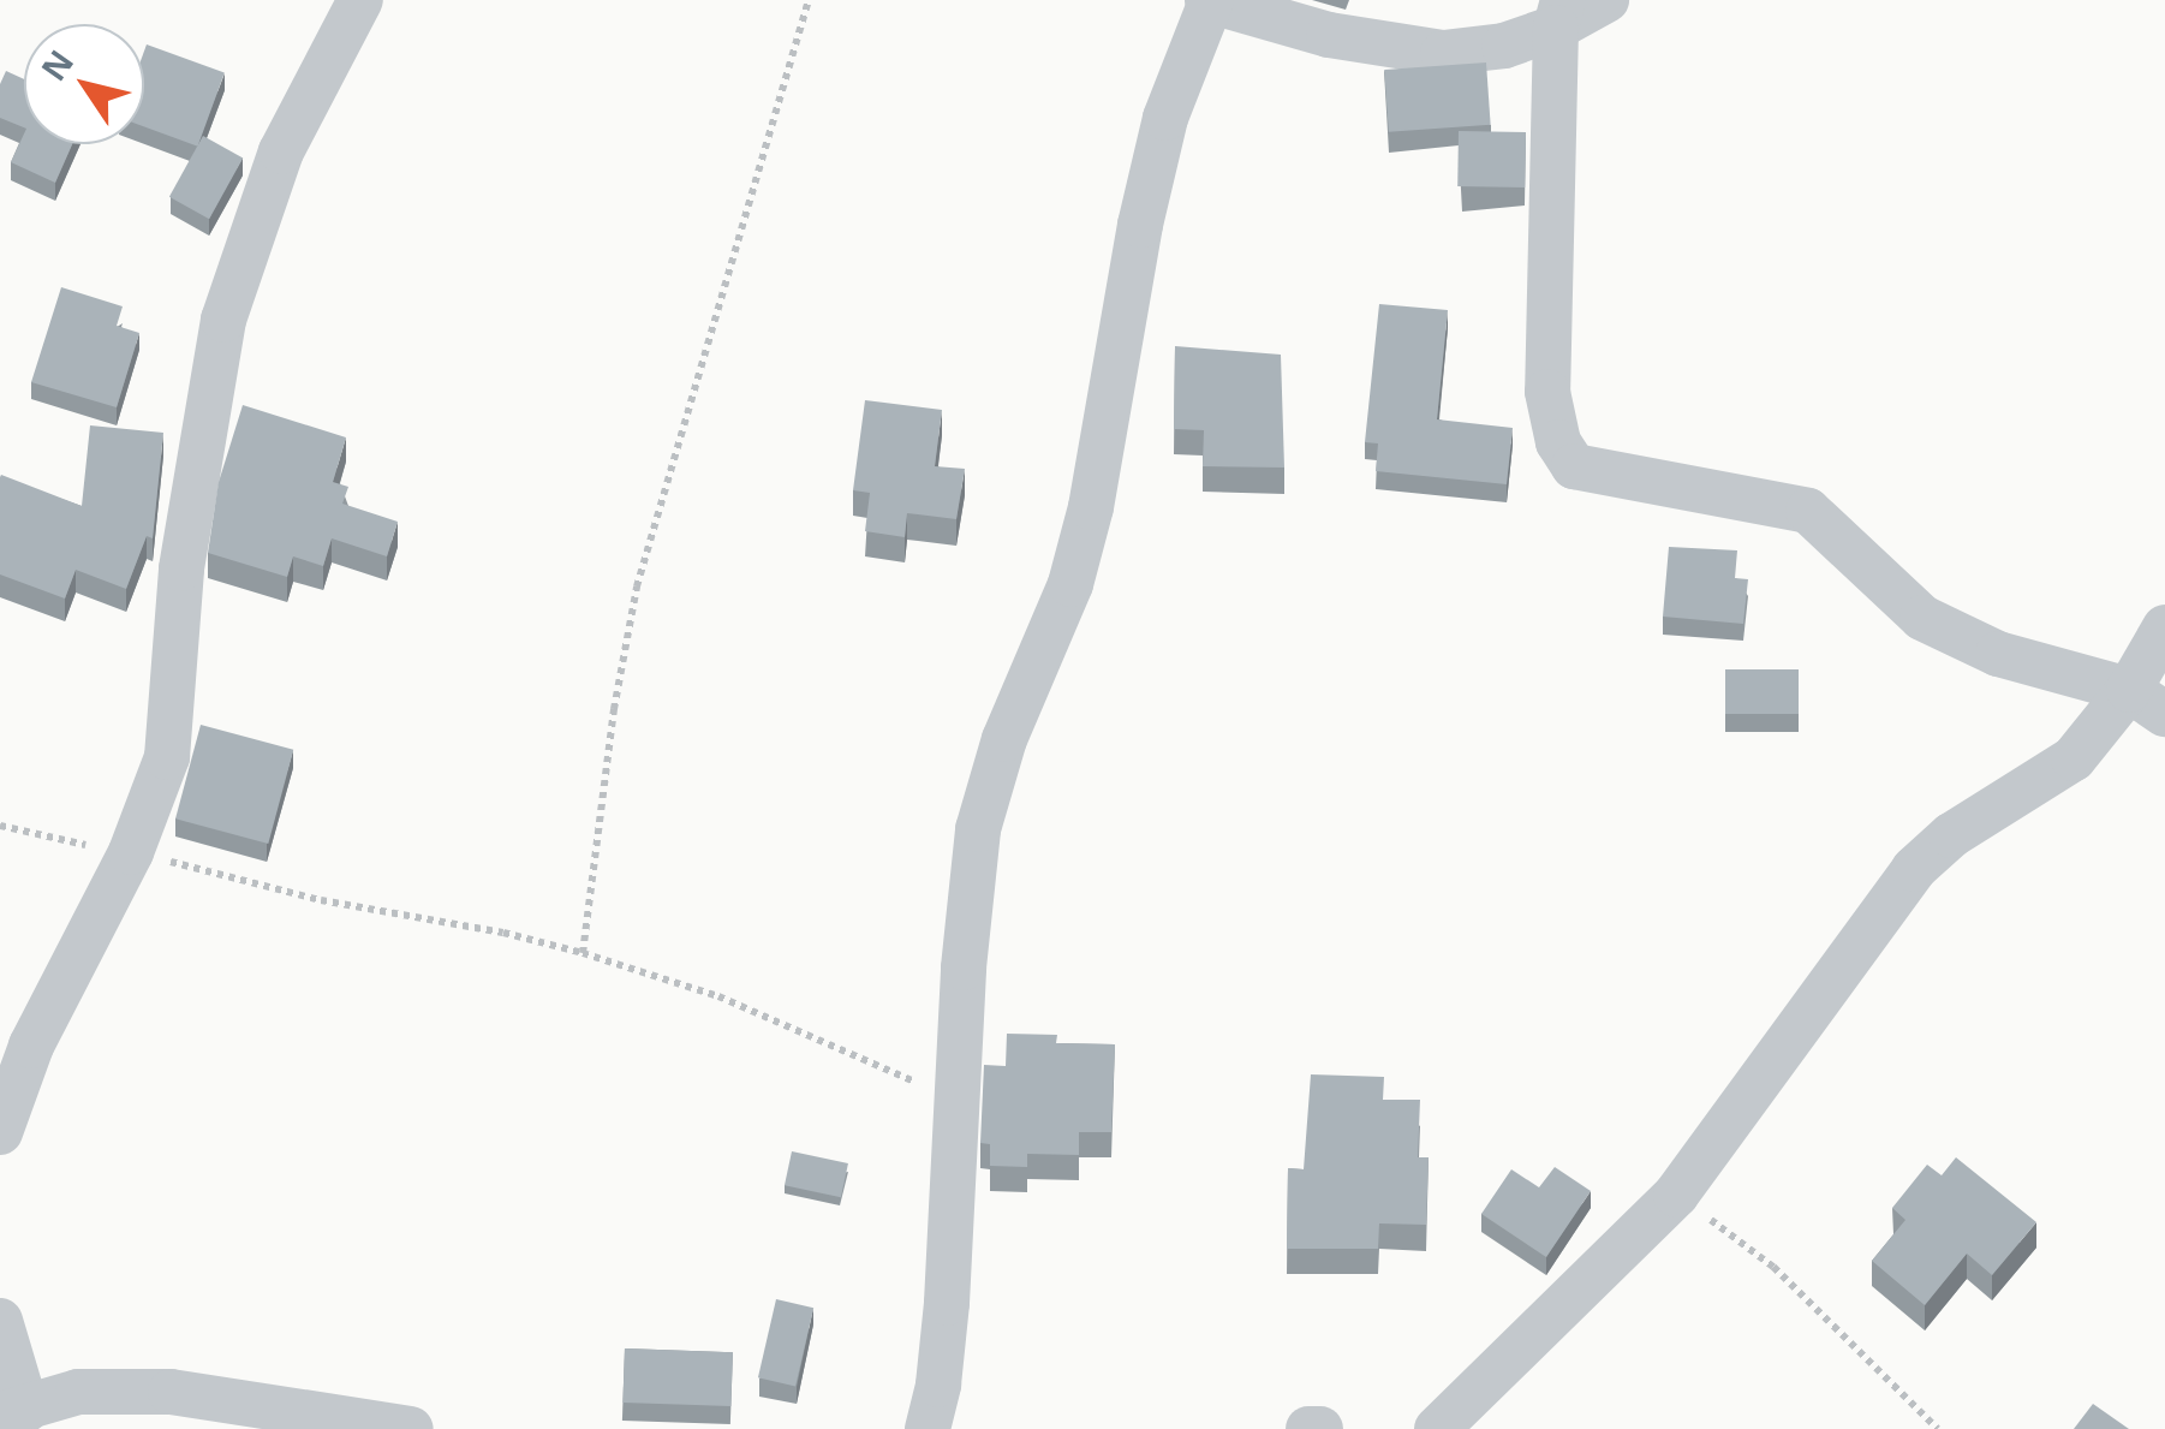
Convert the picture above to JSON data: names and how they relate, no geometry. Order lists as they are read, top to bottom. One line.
{"north":"top left"}
